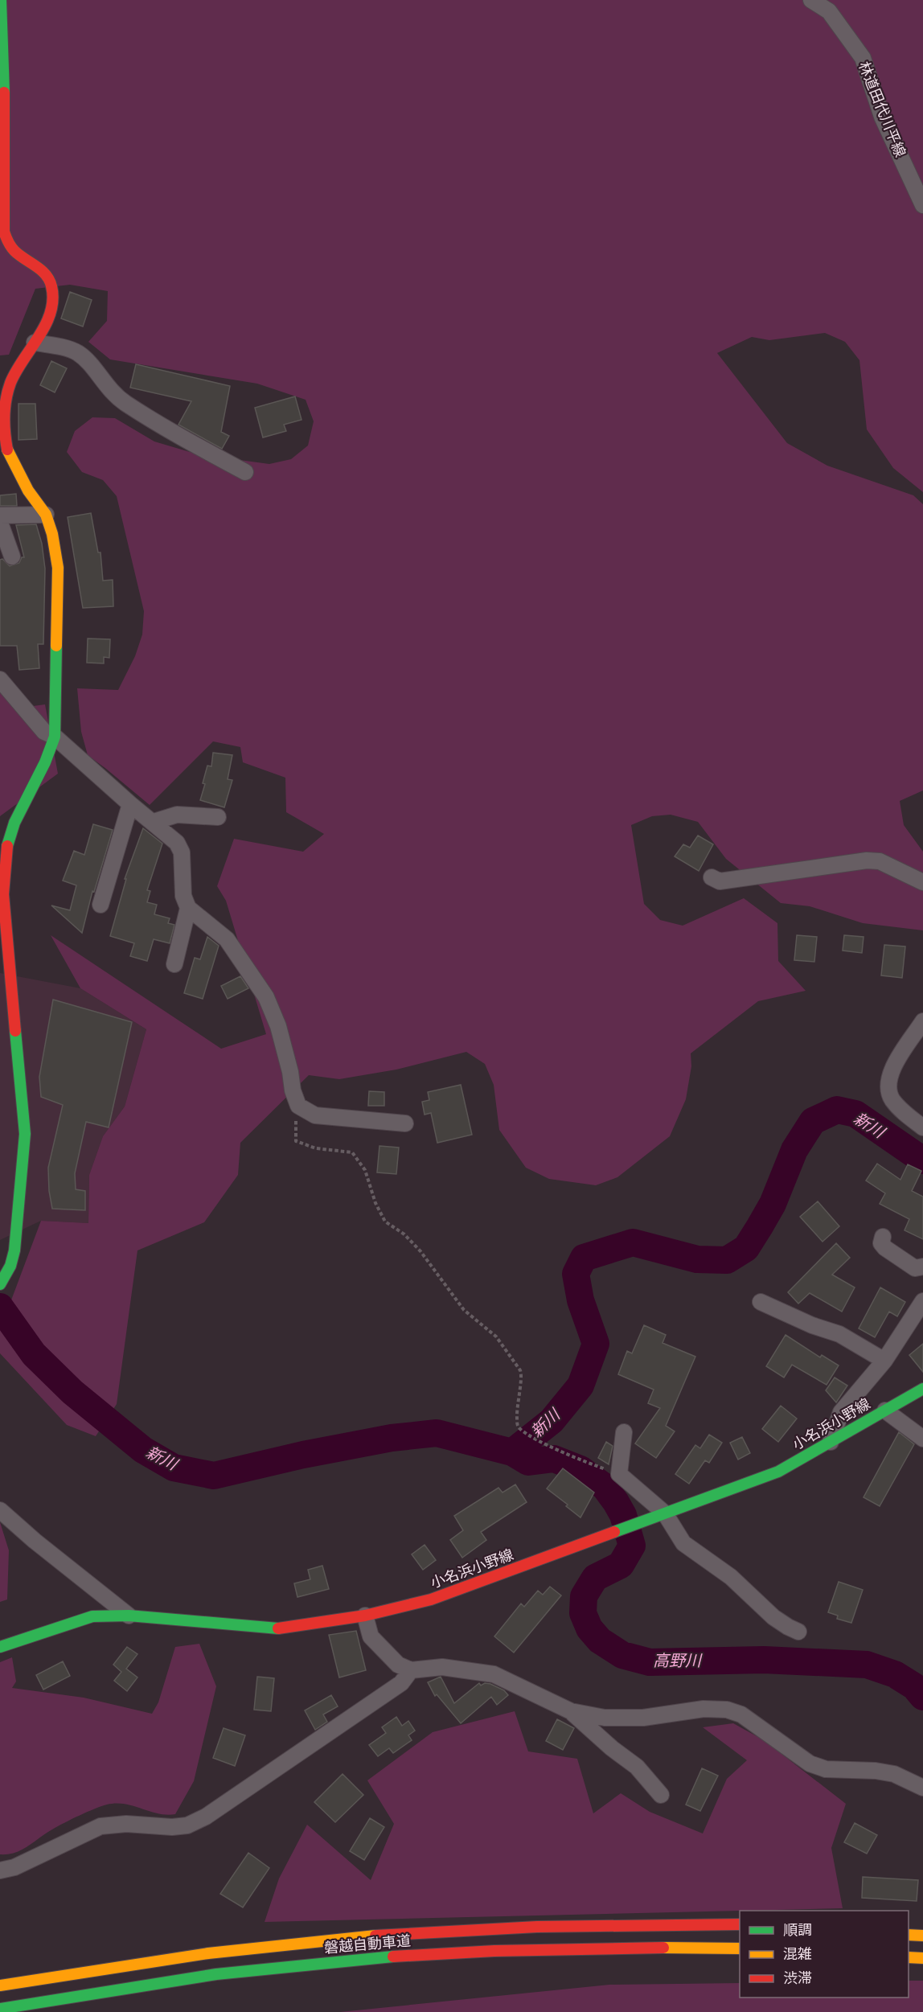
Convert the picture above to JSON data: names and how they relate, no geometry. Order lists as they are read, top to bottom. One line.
{"streets":{"main road":["小名浜小野線","磐越自動車道"],"street":["林道田代川平線"]},"water":["新川","高野川"],"legend":["順調","混雑","渋滞"]}
